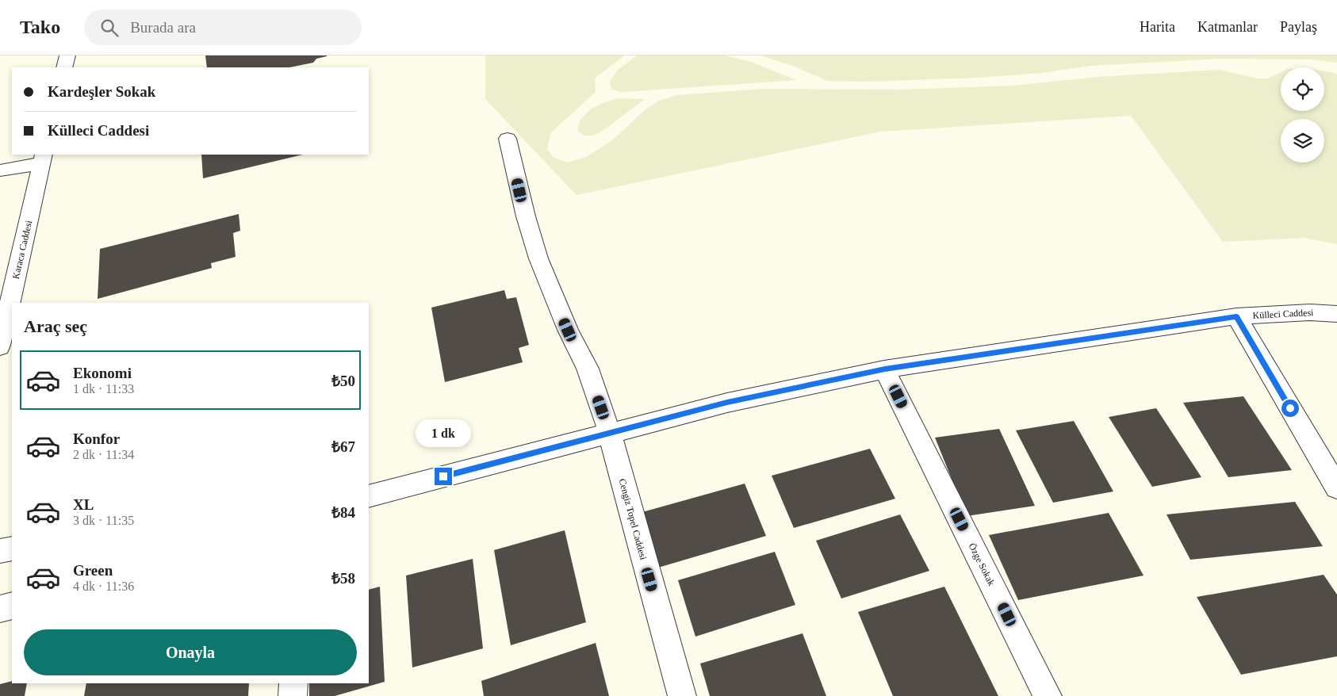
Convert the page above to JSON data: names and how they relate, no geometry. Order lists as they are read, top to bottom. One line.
{"streets":{"street":["Karaca Caddesi","Külleci Caddesi","Cengiz Topel Caddesi","Özge Sokak"]},"crossings":[["Külleci Caddesi","Cengiz Topel Caddesi"],["Külleci Caddesi","Özge Sokak"]],"page":{"header":"Tako","search":"Burada ara","nav":["Harita","Katmanlar","Paylaş"],"banner":["Kardeşler Sokak","Külleci Caddesi"],"heading":"Araç seç","list":[{"name":"Ekonomi","note":"1 dk · 11:33","value":"₺50"},{"name":"Konfor","note":"2 dk · 11:34","value":"₺67"},{"name":"XL","note":"3 dk · 11:35","value":"₺84"},{"name":"Green","note":"4 dk · 11:36","value":"₺58"}],"bubble":"1 dk","buttons":"Onayla"}}
